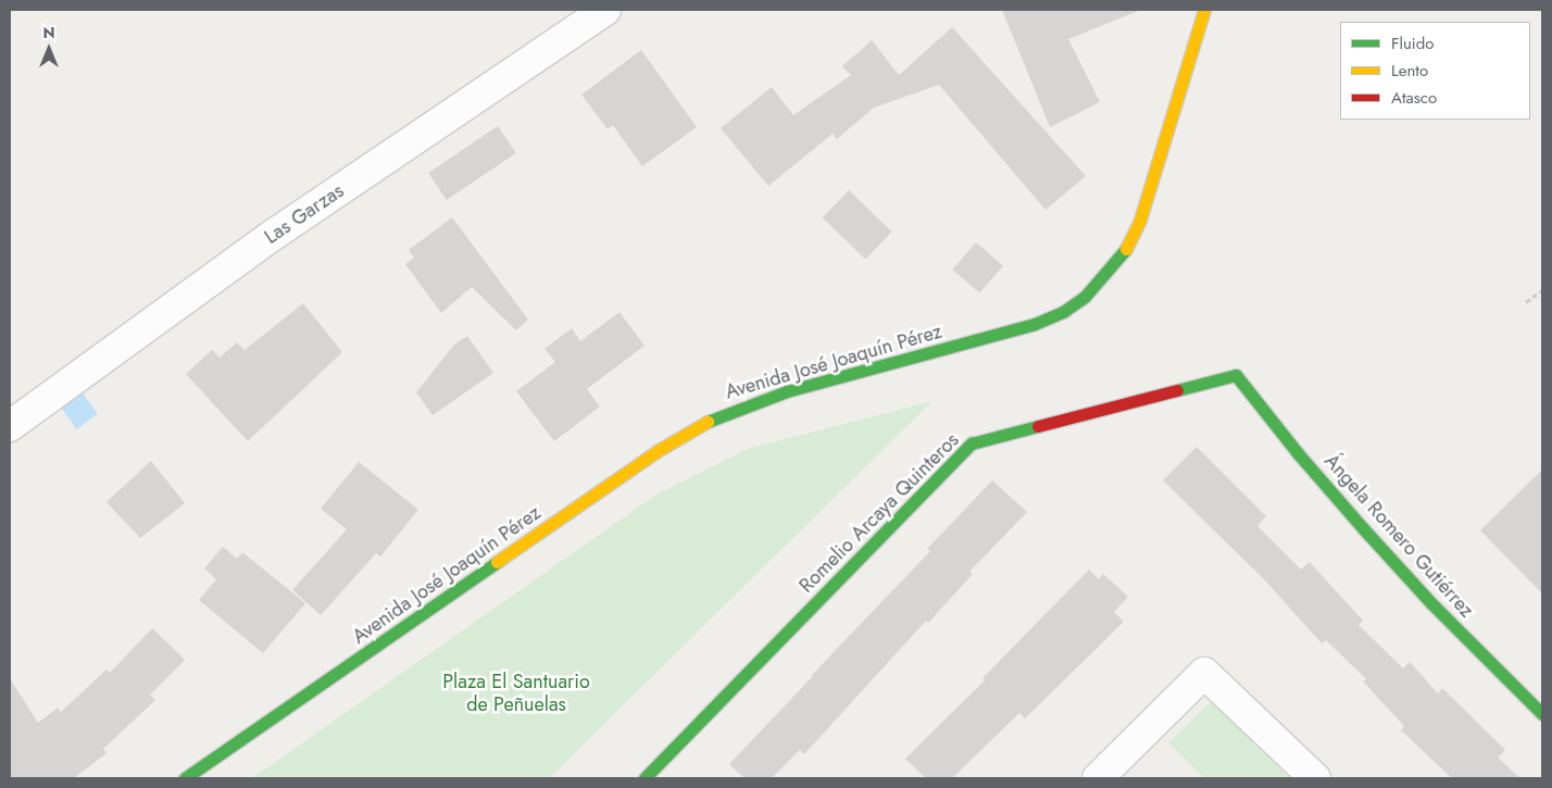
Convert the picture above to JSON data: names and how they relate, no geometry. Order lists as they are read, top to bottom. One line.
{"streets":{"main road":["Avenida José Joaquín Pérez","Romelio Arcaya Quinteros","Ángela Romero Gutiérrez"],"street":["Las Garzas"]},"crossings":[["Romelio Arcaya Quinteros","Ángela Romero Gutiérrez"]],"parks":["Plaza El Santuario de Peñuelas"],"legend":["Fluido","Lento","Atasco"],"north":"top"}
